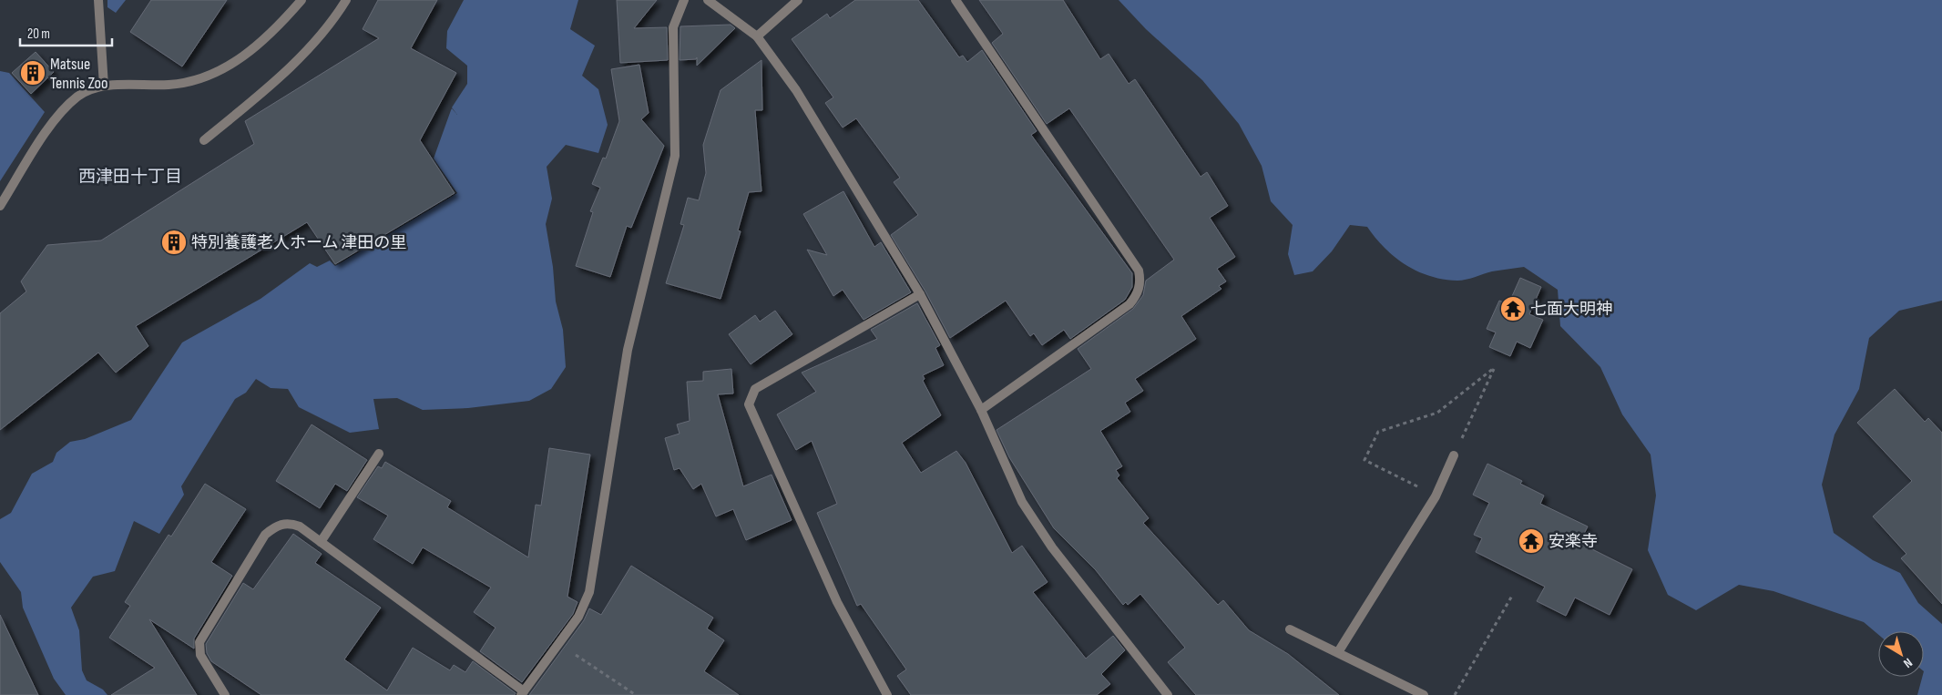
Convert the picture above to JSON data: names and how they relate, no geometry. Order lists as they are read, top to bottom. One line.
{"districts":["西津田十丁目"],"places":{"building":["Matsue Tennis Zoo","特別養護老人ホーム 津田の里"],"temple":["七面大明神","安楽寺"]},"scale_bar":"20 m","north":"bottom right"}
